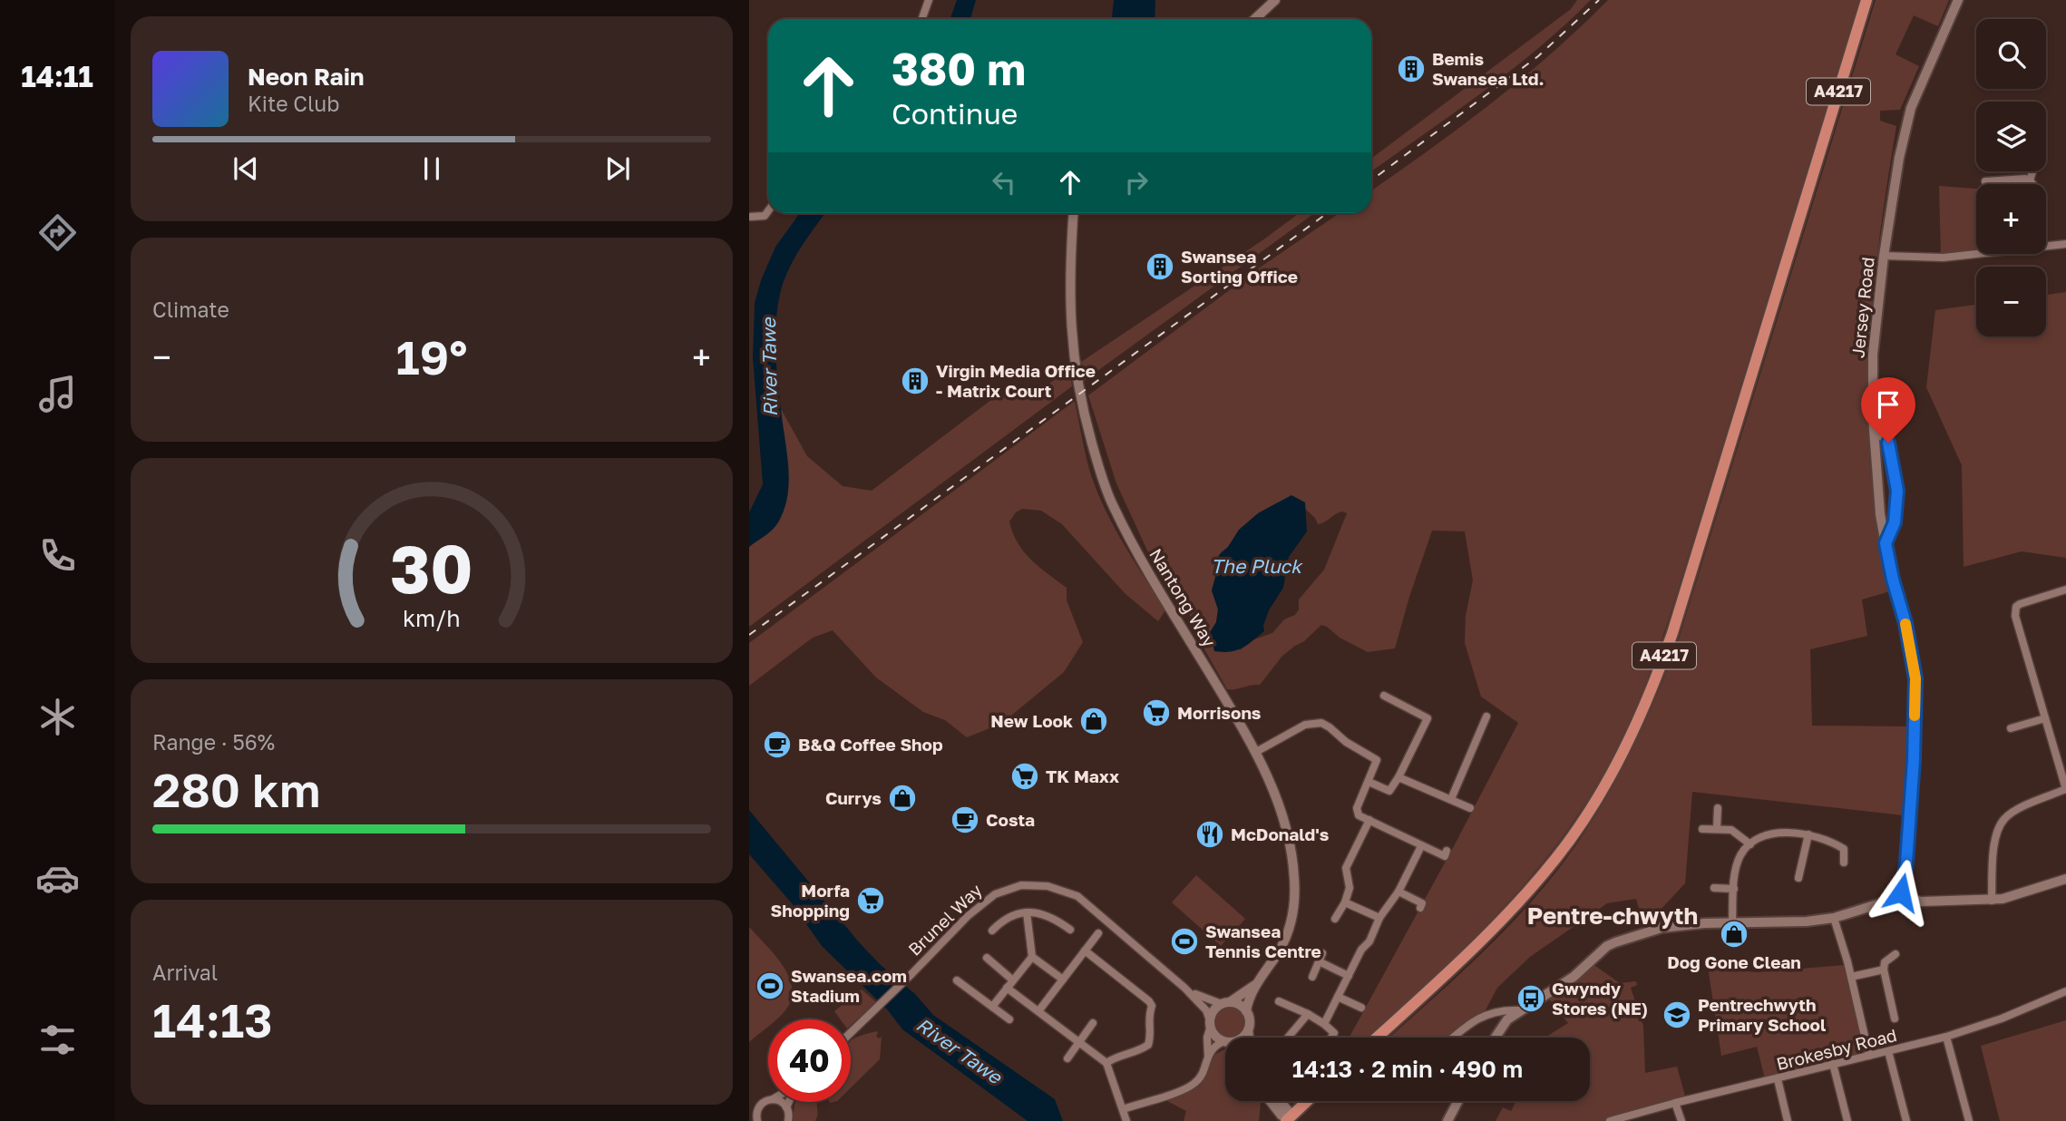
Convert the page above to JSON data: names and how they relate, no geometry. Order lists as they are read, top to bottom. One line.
{"streets":{"main road":["A4217","Jersey Road"],"street":["Nantong Way","Brunel Way","Brokesby Road"]},"crossings":[["Nantong Way","Brunel Way"]],"districts":["Pentre-chwyth"],"water":["River Tawe","The Pluck"],"places":{"building":["Bemis Swansea Ltd.","Swansea Sorting Office","Virgin Media Office - Matrix Court"],"supermarket":["Morrisons","TK Maxx","Morfa Shopping"],"shop":["New Look","Currys","Dog Gone Clean"],"cafe":["B&Q Coffee Shop","Costa"],"restaurant":["McDonald's"],"sports":["Swansea Tennis Centre","Swansea.com Stadium"],"bus stop":["Gwyndy Stores (NE)"],"school or university":["Pentrechwyth Primary School"]},"page":{"tabs":"14:11","map_buttons":["+","−"],"turn":["380 m","Continue"],"song":["Neon Rain","Kite Club"],"tile":["Climate",["Range · 56%","280 km"],["Arrival","14:13"]],"heat":["−","19°","+"],"limit":"40","trip":"14:13 · 2 min · 490 m","gauge":["30","km/h"]}}
